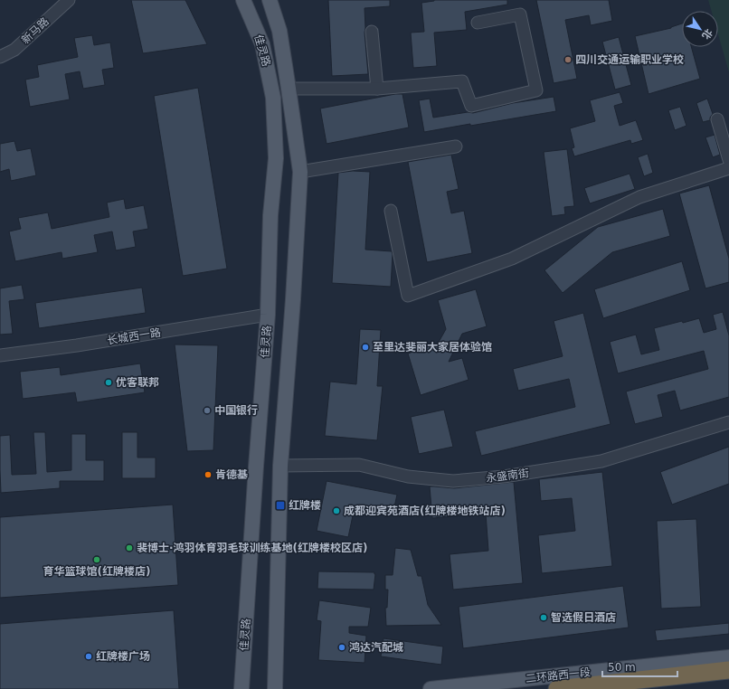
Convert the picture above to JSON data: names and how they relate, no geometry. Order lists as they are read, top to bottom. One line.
{"streets":{"main road":["佳灵路","二环路西一段"],"street":["新马路","长城西一路","永盛南街"]},"crossings":[["佳灵路","长城西一路"],["佳灵路","永盛南街"]],"places":{"other":["四川交通运输职业学校","至里达斐丽大家居体验馆","优客联邦","中国银行","肯德基","成都迎宾苑酒店(红牌楼地铁站店)","裴博士·鸿羽体育羽毛球训练基地(红牌楼校区店)","育华篮球馆(红牌楼店)","智选假日酒店","鸿达汽配城","红牌楼广场"],"transit":["红牌楼"]},"scale_bar":"50 m","north":"bottom right"}
